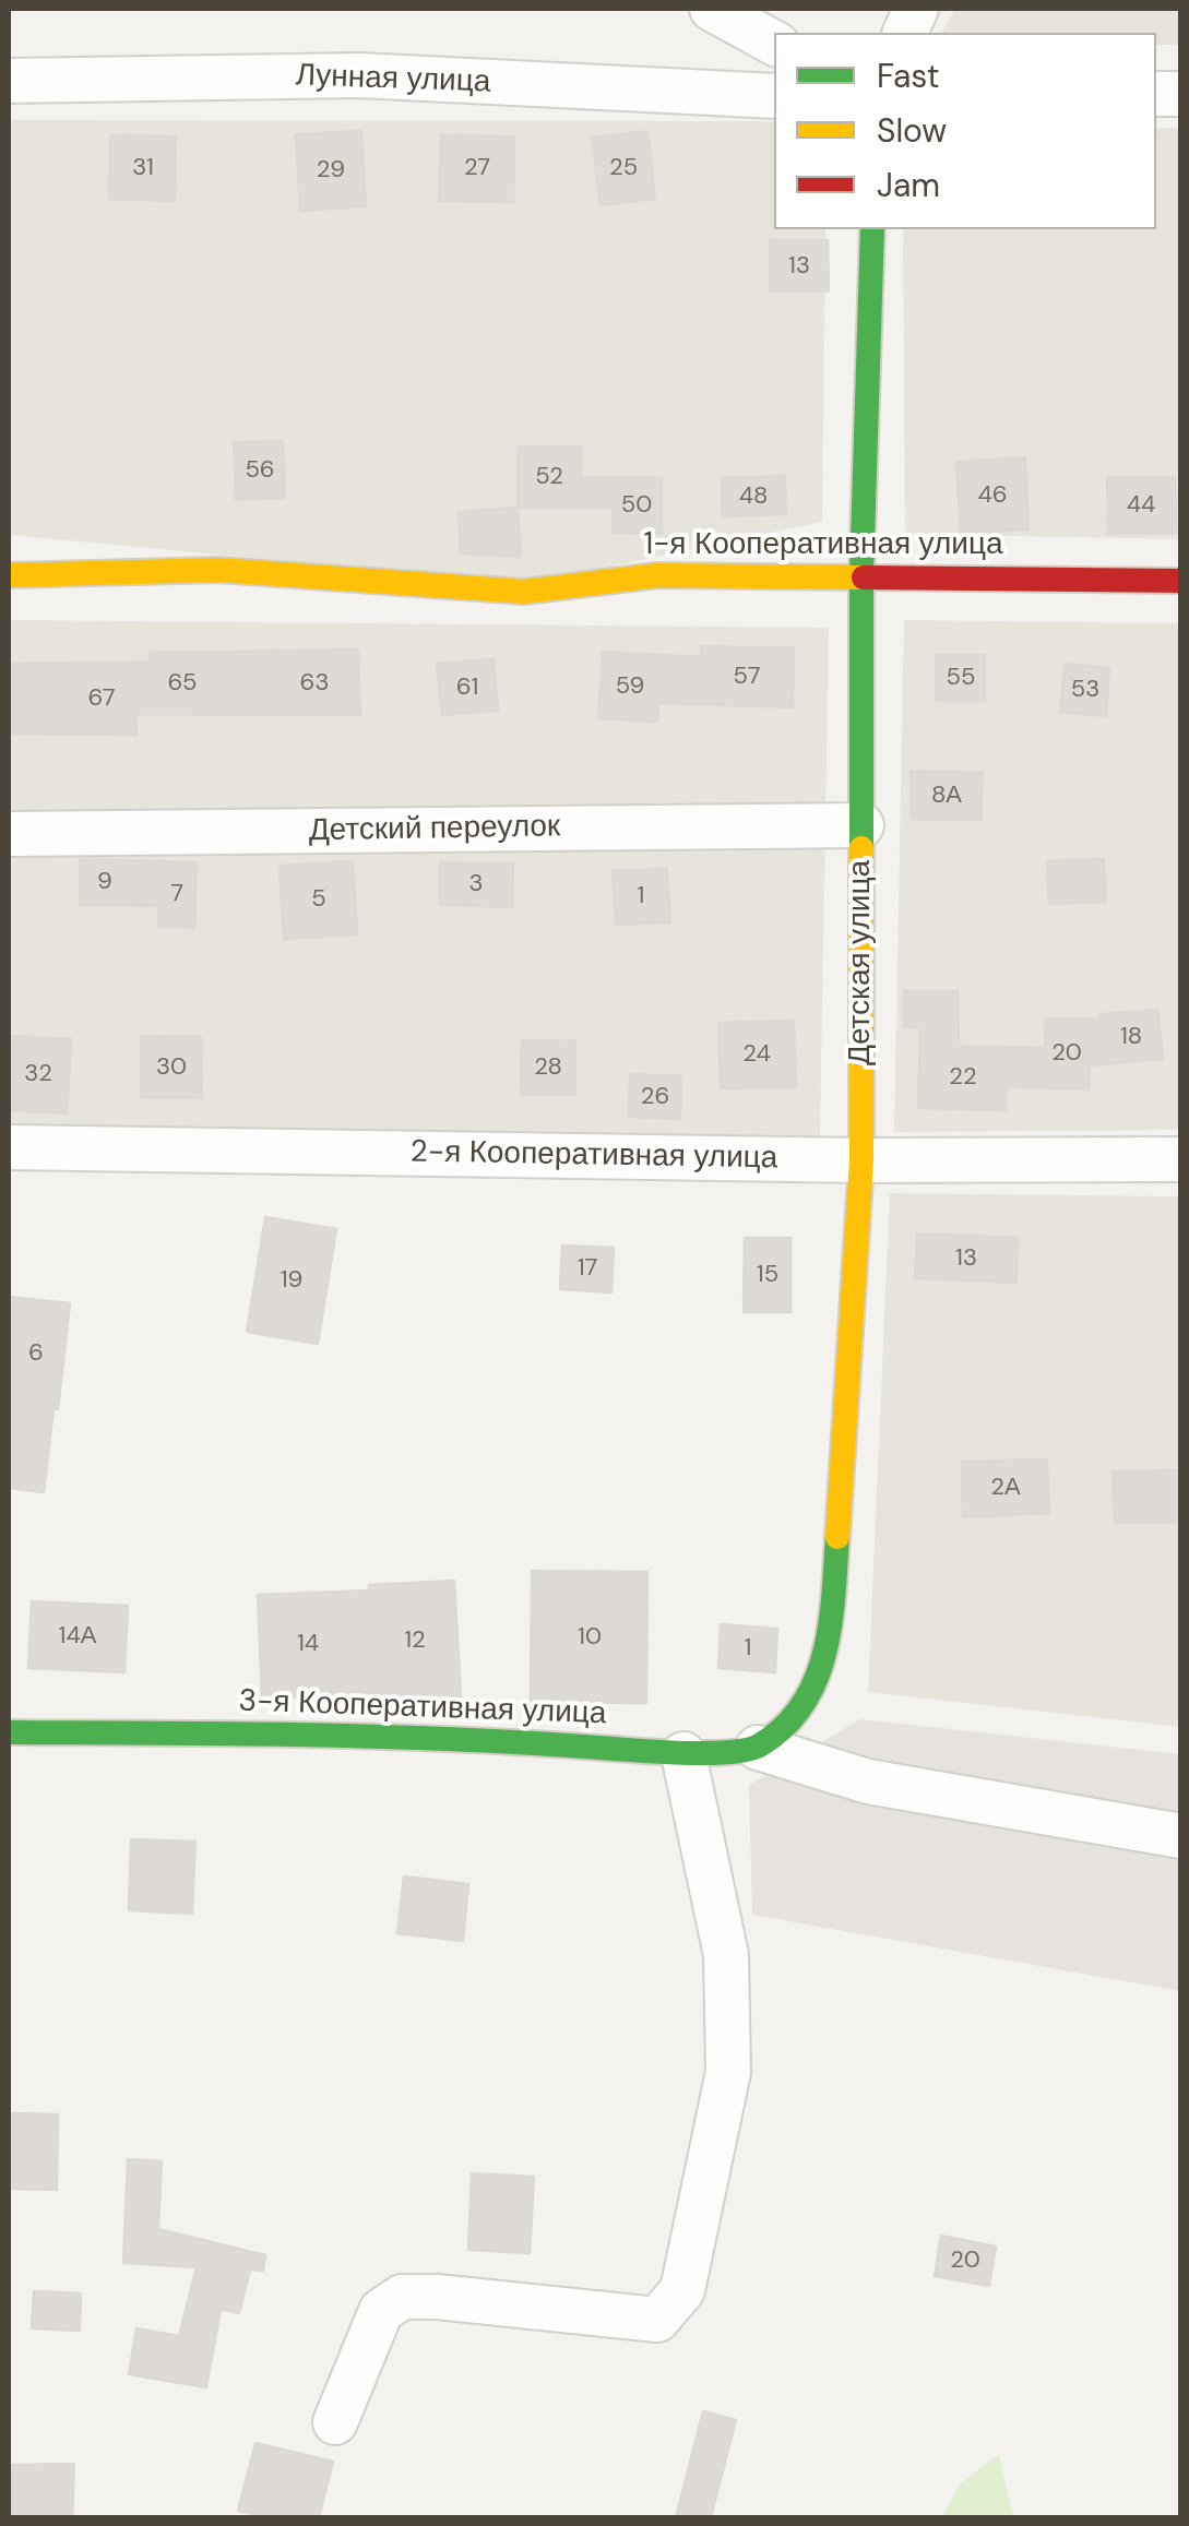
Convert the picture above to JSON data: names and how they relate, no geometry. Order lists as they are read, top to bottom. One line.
{"streets":{"street":["Лунная улица","1-я Кооперативная улица","Детский переулок","Детская улица","2-я Кооперативная улица","3-я Кооперативная улица"]},"crossings":[["1-я Кооперативная улица","Детская улица"],["Детский переулок","Детская улица"],["Детская улица","2-я Кооперативная улица"],["Детская улица","3-я Кооперативная улица"]],"house_numbers":["31","27","25","29","13","56","52","46","48","50","44","57","55","65","63","59","61","53","67","8А","9","3","7","1","5","18","20","24","30","28","32","22","26","13","17","15","19","6","2А","14А","10","12","14","1","20"],"legend":["Fast","Slow","Jam"]}
